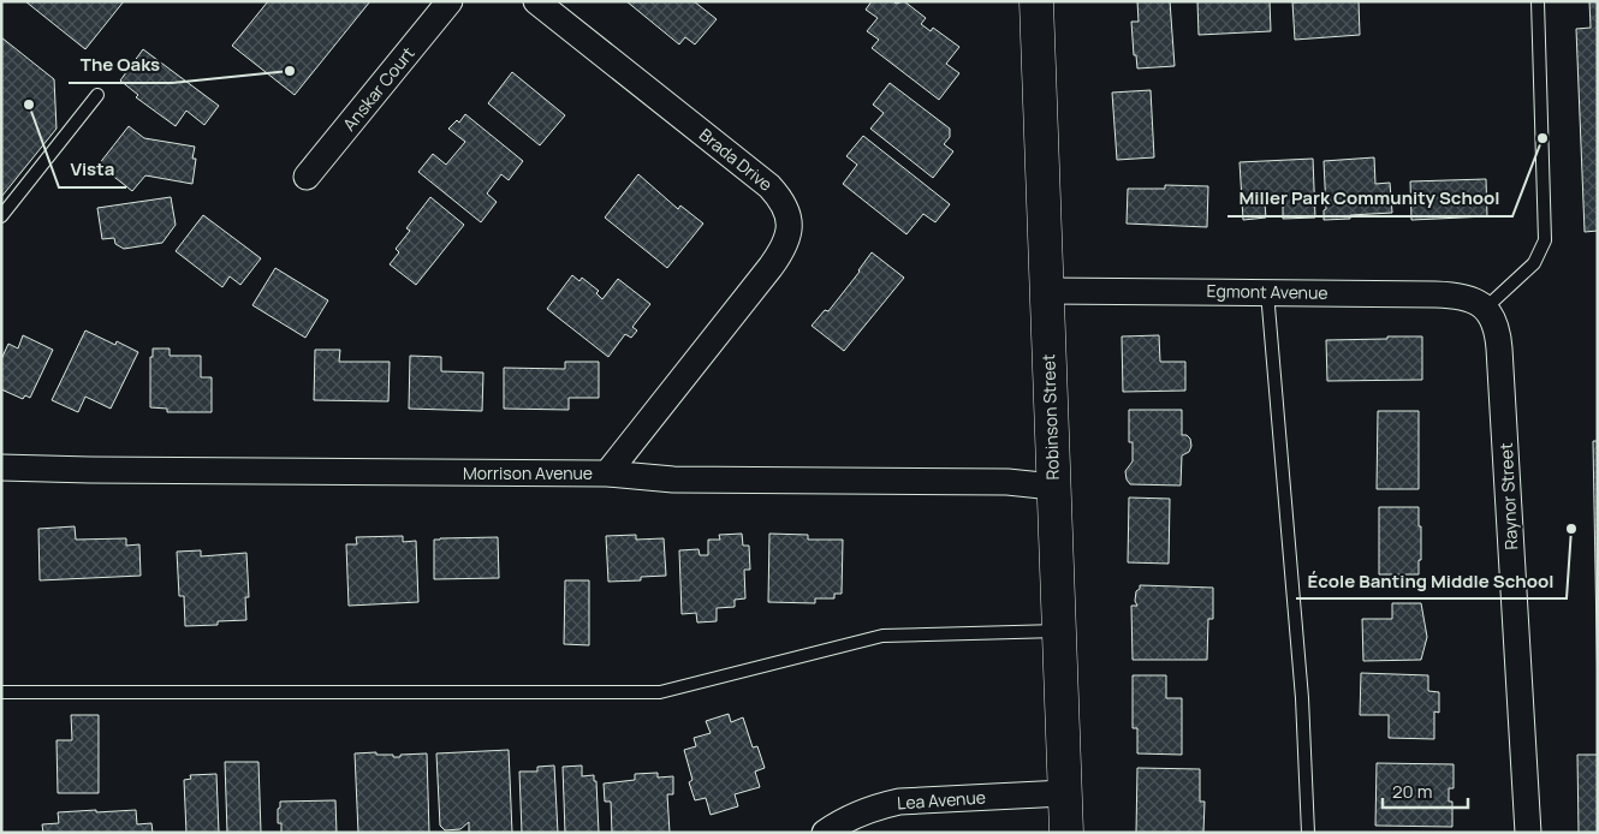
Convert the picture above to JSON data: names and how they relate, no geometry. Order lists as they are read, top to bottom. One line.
{"streets":{"street":["Anskar Court","Brada Drive","Egmont Avenue","Robinson Street","Morrison Avenue","Raynor Street","Lea Avenue"]},"crossings":[["Brada Drive","Morrison Avenue"],["Egmont Avenue","Robinson Street"],["Egmont Avenue","Raynor Street"],["Robinson Street","Morrison Avenue"],["Robinson Street","Lea Avenue"]],"places":["The Oaks","Vista","Miller Park Community School","École Banting Middle School"],"scale_bar":"20 m"}
